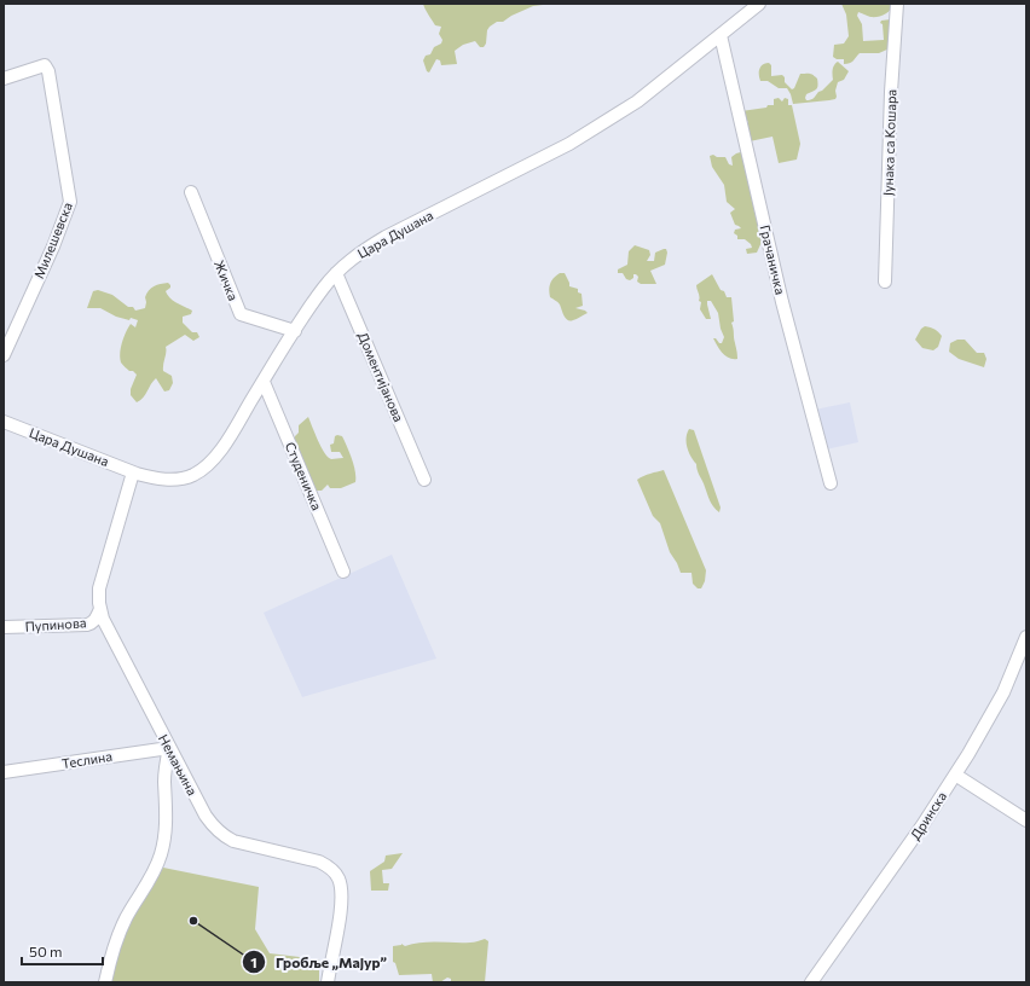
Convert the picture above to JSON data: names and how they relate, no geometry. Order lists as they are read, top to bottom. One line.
{"streets":{"street":["Јунака са Кошара","Цара Душана","Милешевска","Грачаничка","Жичка","Доментијанова","Студеничка","Пупинова","Теслина","Немањина","Дринска"]},"crossings":[["Цара Душана","Грачаничка"],["Цара Душана","Жичка"],["Цара Душана","Доментијанова"],["Цара Душана","Студеничка"],["Цара Душана","Немањина"],["Пупинова","Немањина"],["Теслина","Немањина"]],"places":["Гробље „Мајур”"],"scale_bar":"50 m"}
